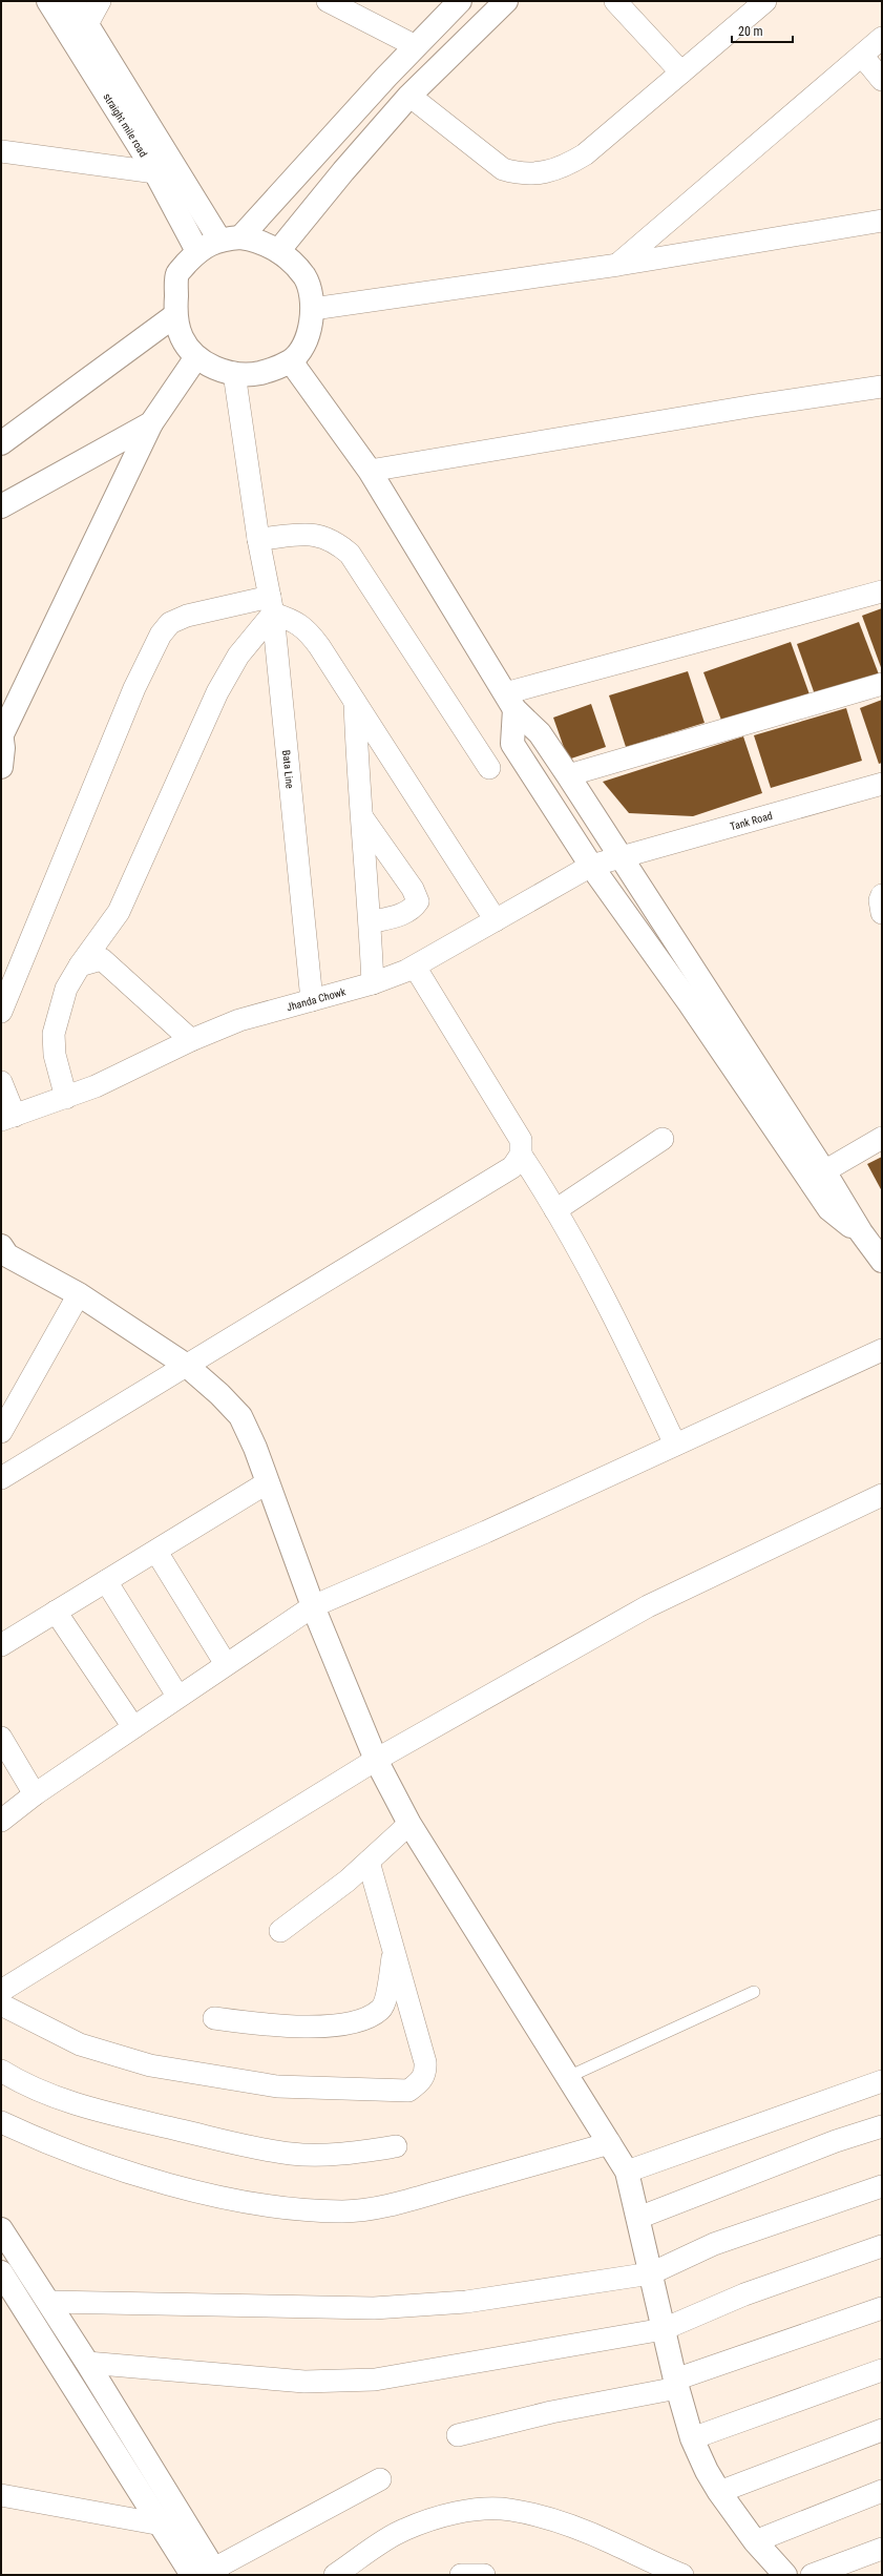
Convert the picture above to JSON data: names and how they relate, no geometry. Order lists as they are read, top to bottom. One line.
{"streets":{"street":["straight mile road","Bata Line","Tank Road","Jhanda Chowk"]},"crossings":[["straight mile road","Bata Line"],["Bata Line","Jhanda Chowk"],["Tank Road","Jhanda Chowk"]],"scale_bar":"20 m"}
